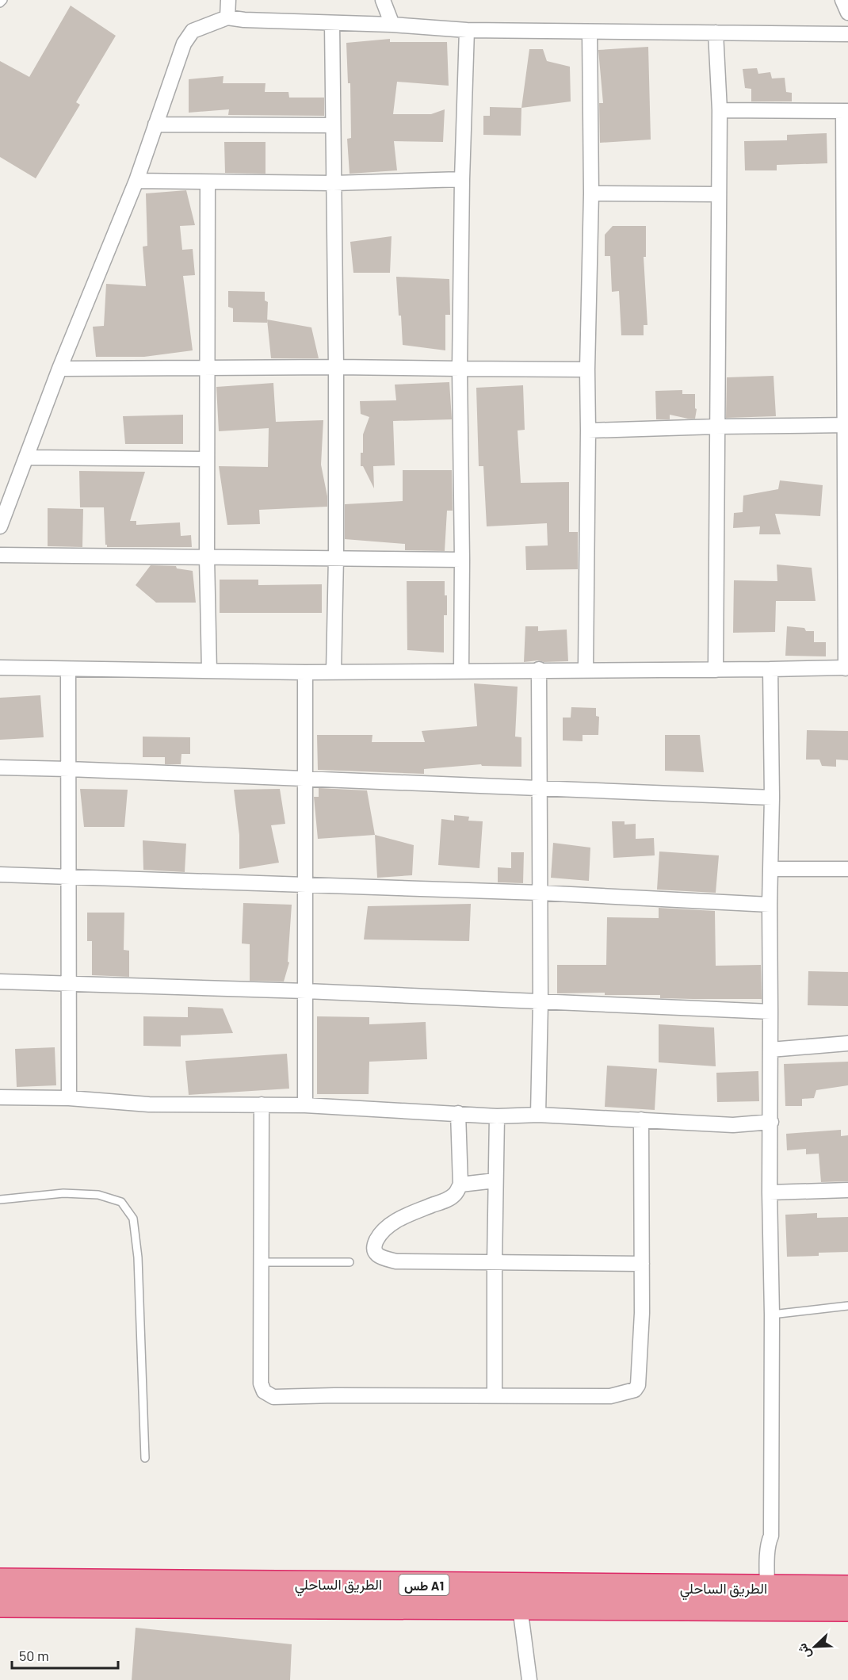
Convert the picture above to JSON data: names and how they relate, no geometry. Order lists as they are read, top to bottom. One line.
{"streets":{"highway":["الطريق الساحلي","طس A1"]},"scale_bar":"50 m","north":"bottom left"}
